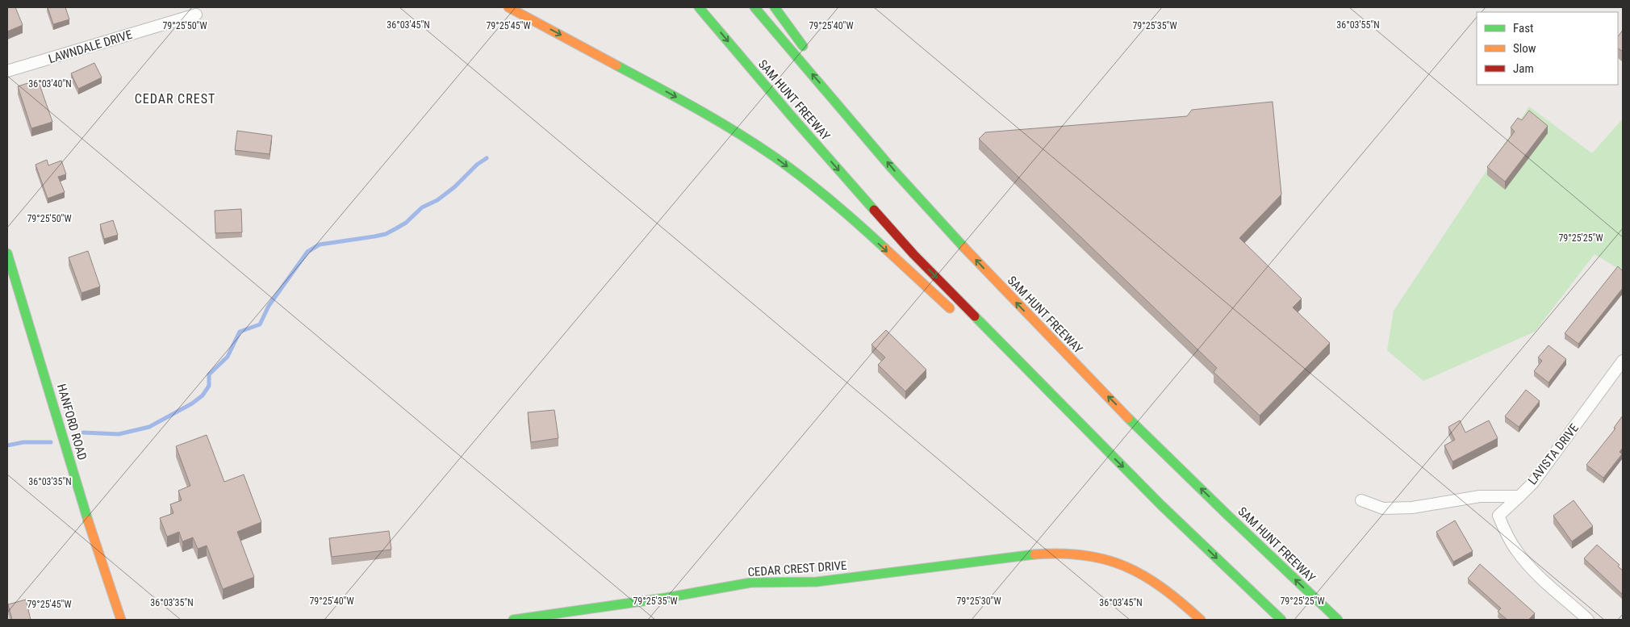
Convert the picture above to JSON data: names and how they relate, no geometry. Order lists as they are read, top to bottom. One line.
{"streets":{"main road":["SAM HUNT FREEWAY","HANFORD ROAD","CEDAR CREST DRIVE"],"street":["LAWNDALE DRIVE","LAVISTA DRIVE"]},"districts":["CEDAR CREST"],"legend":["Fast","Slow","Jam"],"coordinates":["36°03'45\"N","36°03'55\"N","79°25'50\"W","79°25'45\"W","79°25'40\"W","79°25'35\"W","36°03'40\"N","79°25'25\"W","36°03'35\"N","79°25'30\"W"]}
